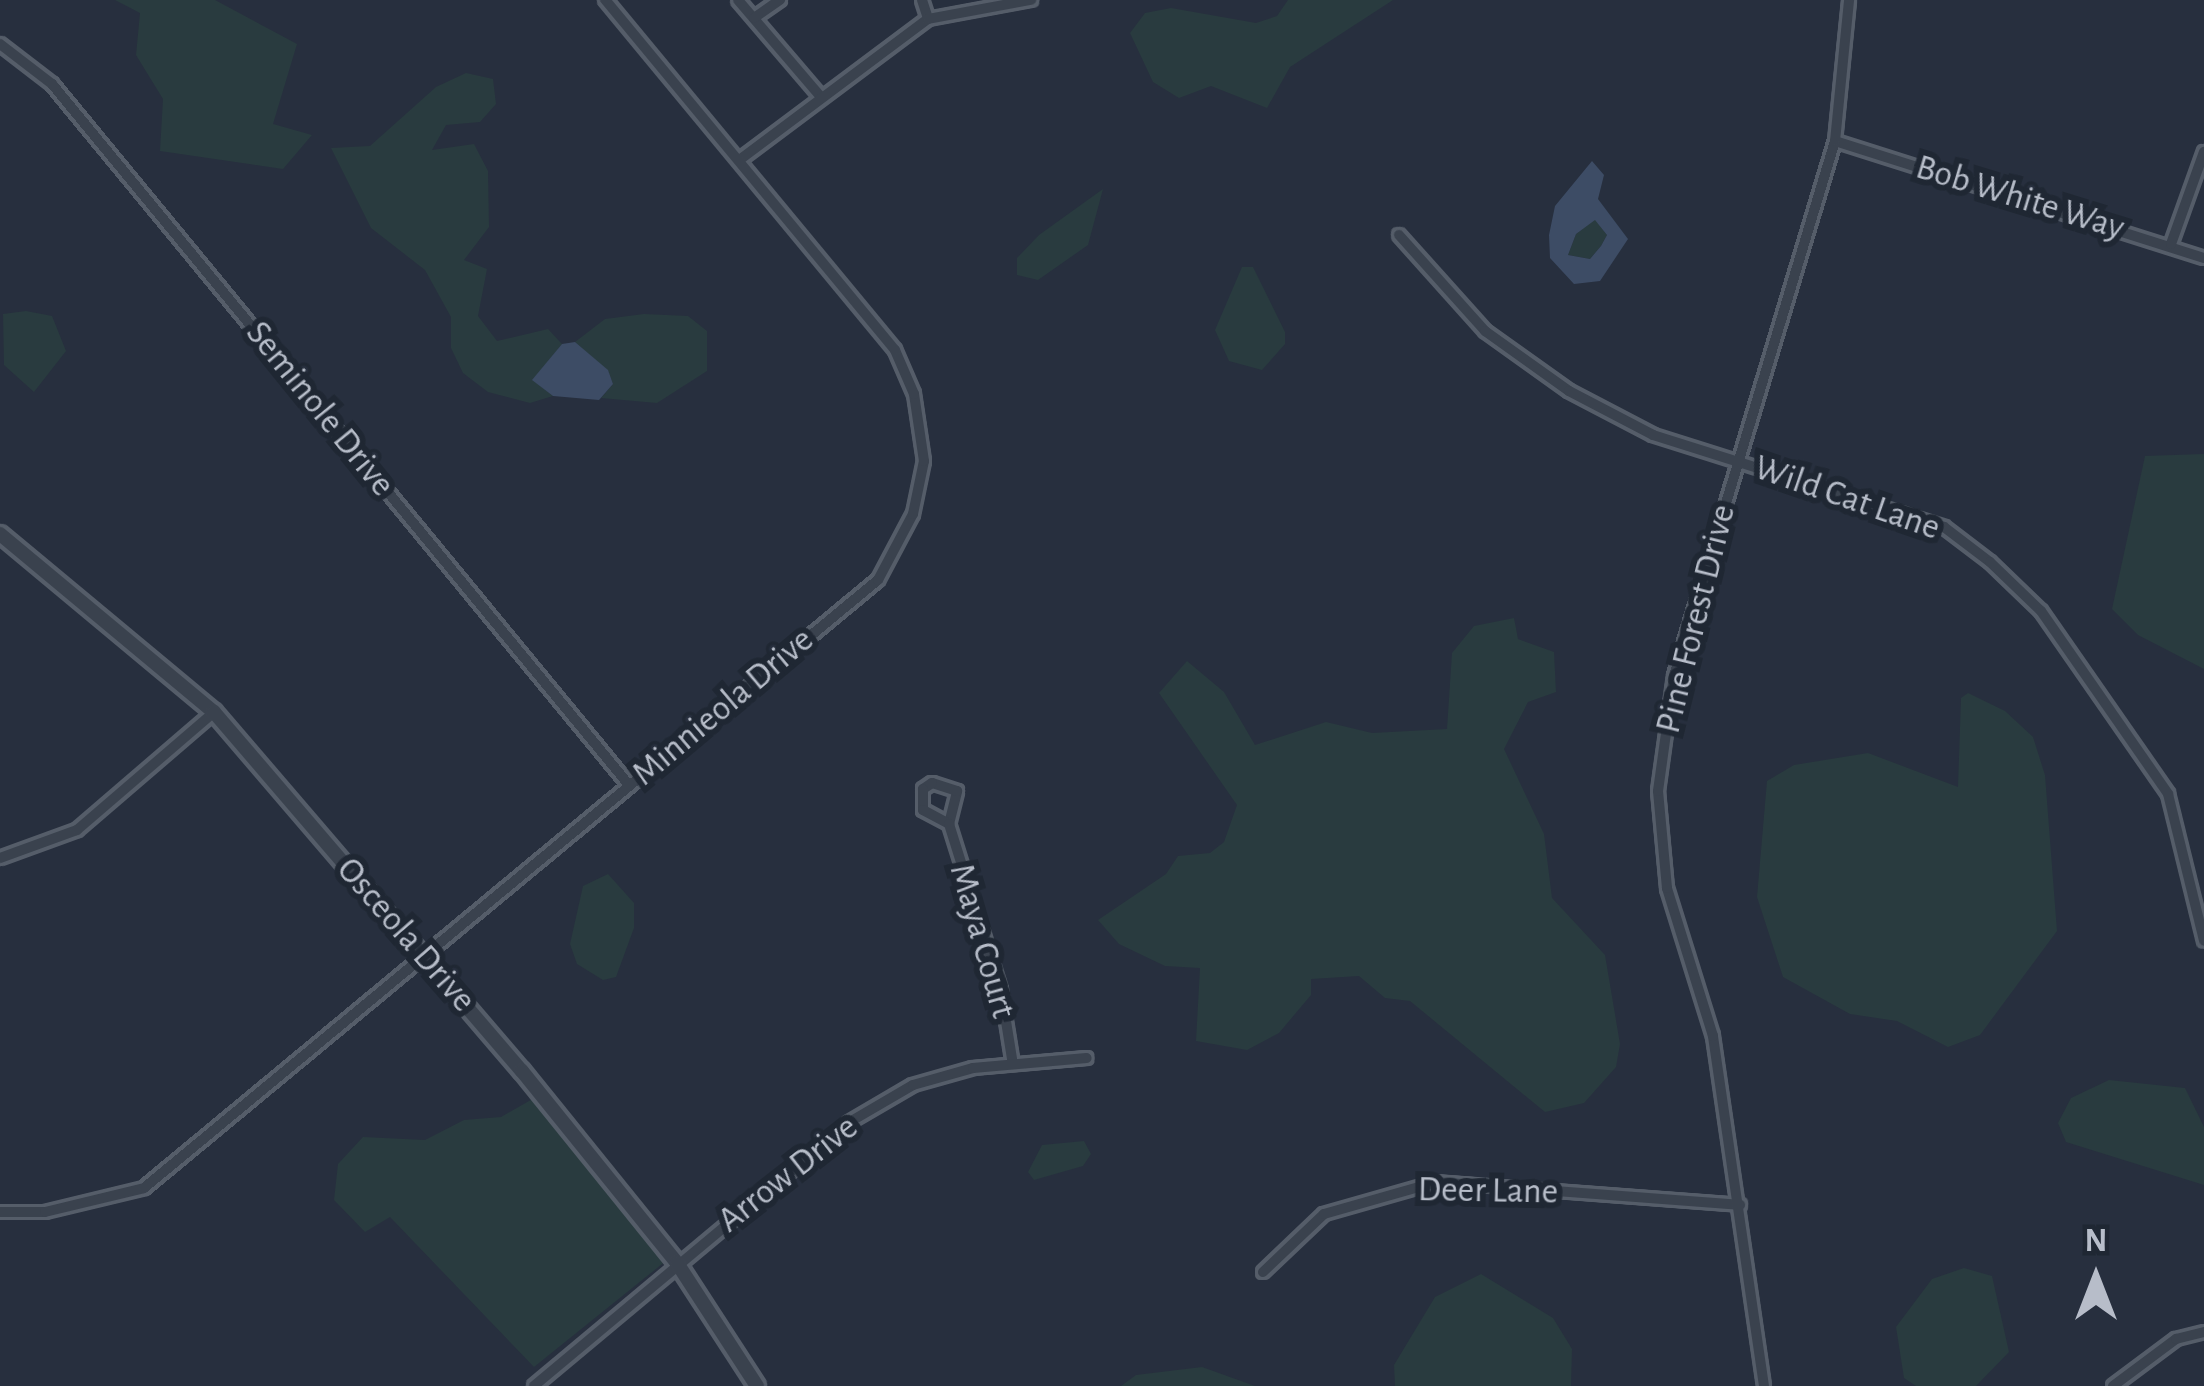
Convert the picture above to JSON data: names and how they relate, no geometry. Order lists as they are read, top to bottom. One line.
{"streets":{"street":["Bob White Way","Seminole Drive","Wild Cat Lane","Pine Forest Drive","Minnieola Drive","Osceola Drive","Maya Court","Arrow Drive","Deer Lane"]},"crossings":[["Bob White Way","Pine Forest Drive"],["Seminole Drive","Minnieola Drive"],["Wild Cat Lane","Pine Forest Drive"],["Pine Forest Drive","Deer Lane"],["Minnieola Drive","Osceola Drive"],["Osceola Drive","Arrow Drive"],["Maya Court","Arrow Drive"]],"north":"top"}
